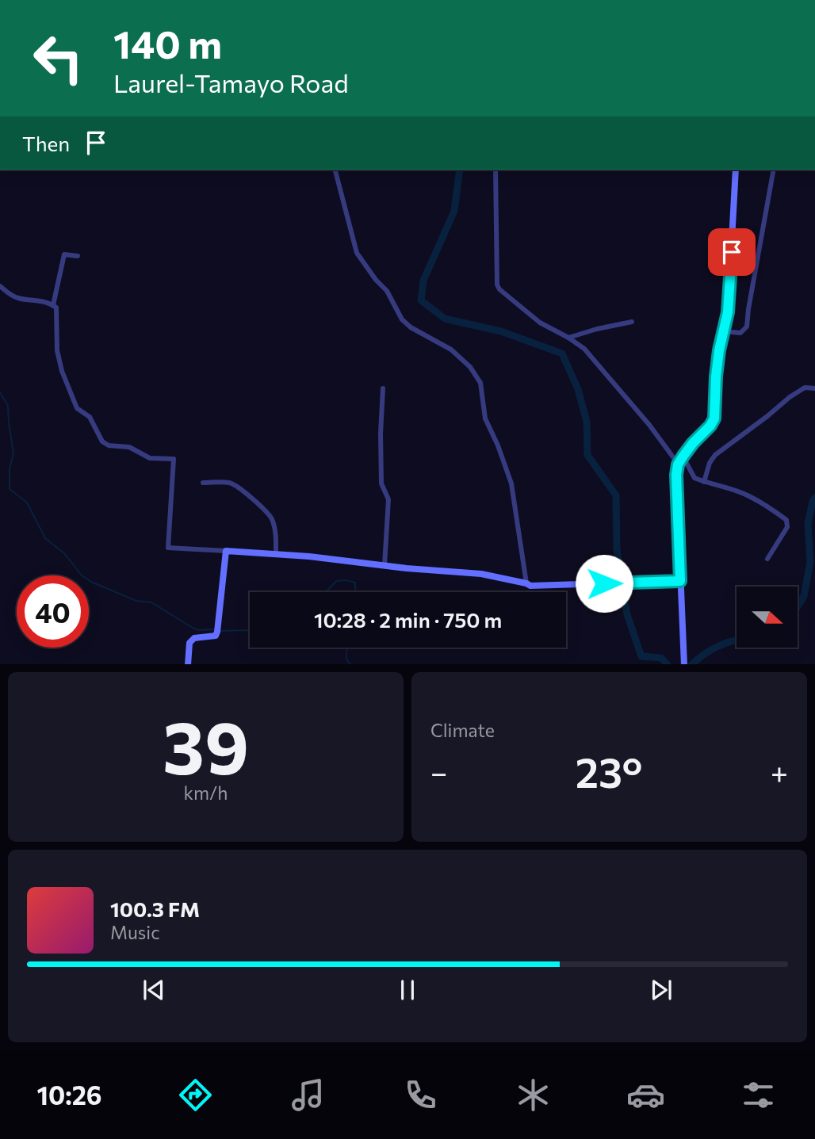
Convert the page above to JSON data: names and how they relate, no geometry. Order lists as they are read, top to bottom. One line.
{"north":"right","page":{"turn":["140 m","Laurel-Tamayo Road"],"then":"Then","limit":"40","trip":"10:28 · 2 min · 750 m","tile":[["39","km/h"],"Climate"],"heat":["−","23°","+"],"song":["100.3 FM","Music"],"tabs":"10:26"}}
